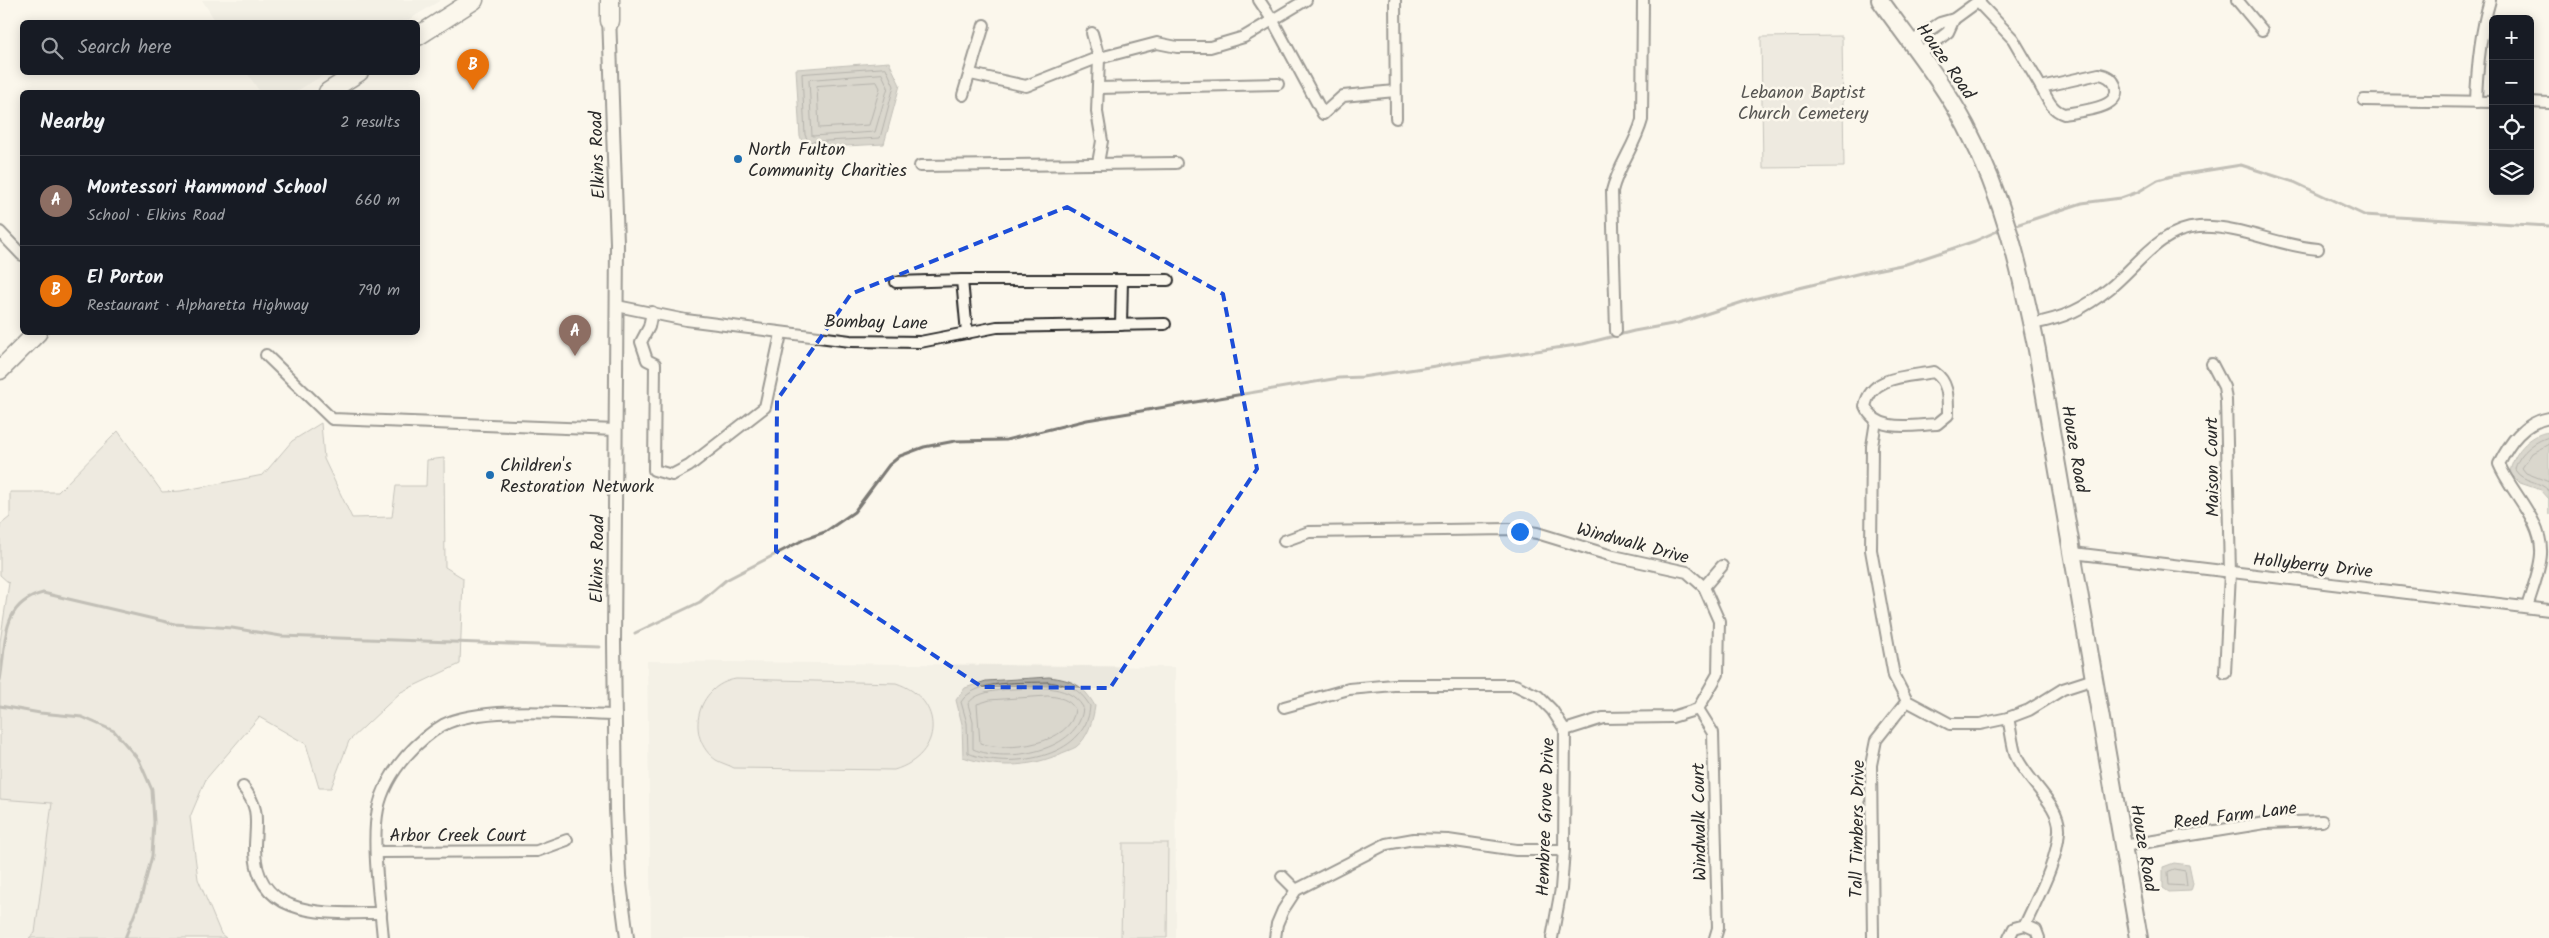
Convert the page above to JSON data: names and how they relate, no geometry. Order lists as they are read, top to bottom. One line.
{"streets":{"main road":["Houze Road"],"street":["Elkins Road","Bombay Lane","Maison Court","Windwalk Drive","Hollyberry Drive","Reed Farm Lane","Hembree Grove Drive","Windwalk Court","Tall Timbers Drive","Arbor Creek Court"]},"crossings":[["Houze Road","Hollyberry Drive"],["Houze Road","Reed Farm Lane"],["Elkins Road","Bombay Lane"],["Maison Court","Hollyberry Drive"],["Windwalk Drive","Windwalk Court"]],"parks":["Lebanon Baptist Church Cemetery"],"places":["North Fulton Community Charities","Children's Restoration Network"],"page":{"map_buttons":["+","−"],"search":"Search here","pins":["B","A"],"heading":["Nearby","2 results"],"list":[{"mark":"A","name":"Montessori Hammond School","note":"School · Elkins Road","value":"660 m"},{"mark":"B","name":"El Porton","note":"Restaurant · Alpharetta Highway","value":"790 m"}]}}
